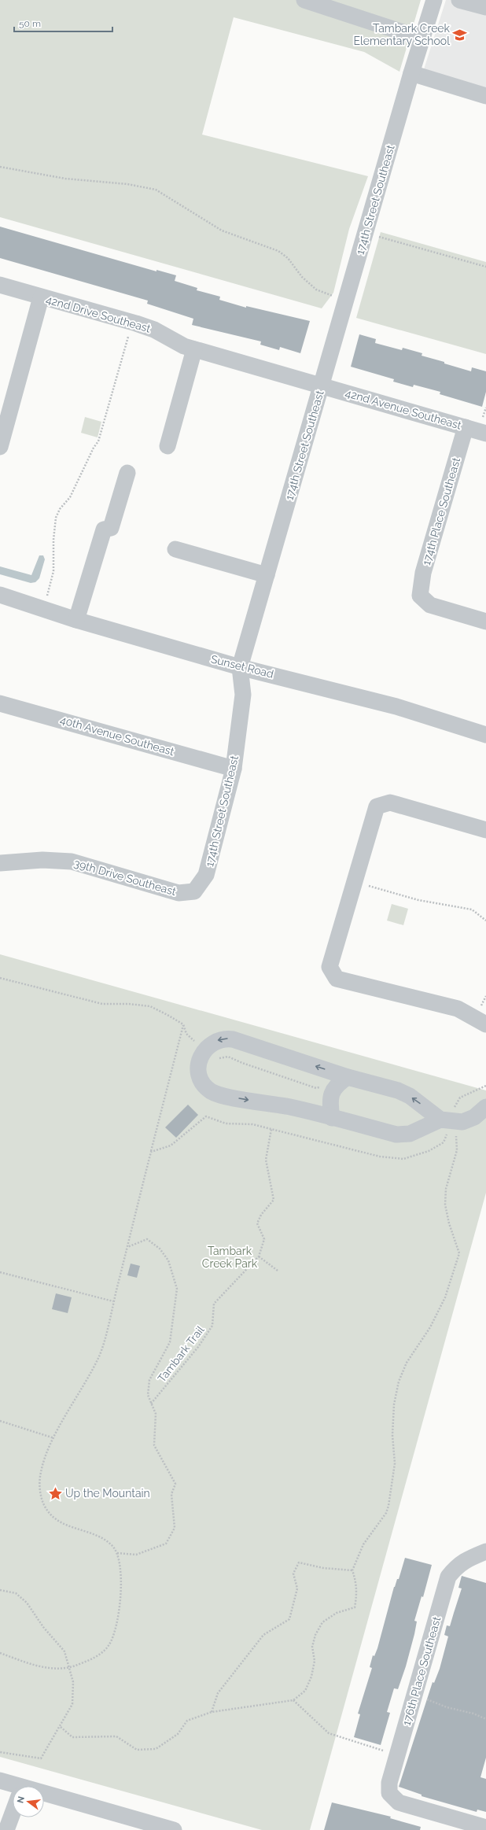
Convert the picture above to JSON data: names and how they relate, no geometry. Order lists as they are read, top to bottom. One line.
{"streets":{"street":["174th Street Southeast","42nd Drive Southeast","42nd Avenue Southeast","174th Place Southeast","Sunset Road","40th Avenue Southeast","39th Drive Southeast","176th Place Southeast"],"path":["Tambark Trail"]},"crossings":[["174th Street Southeast","42nd Drive Southeast"],["174th Street Southeast","42nd Avenue Southeast"],["174th Street Southeast","Sunset Road"],["174th Street Southeast","40th Avenue Southeast"],["174th Street Southeast","39th Drive Southeast"],["42nd Drive Southeast","42nd Avenue Southeast"],["42nd Avenue Southeast","174th Place Southeast"]],"parks":["Tambark Creek Park"],"places":{"school or university":["Tambark Creek Elementary School"],"place":["Up the Mountain"]},"scale_bar":"50 m","north":"left"}
